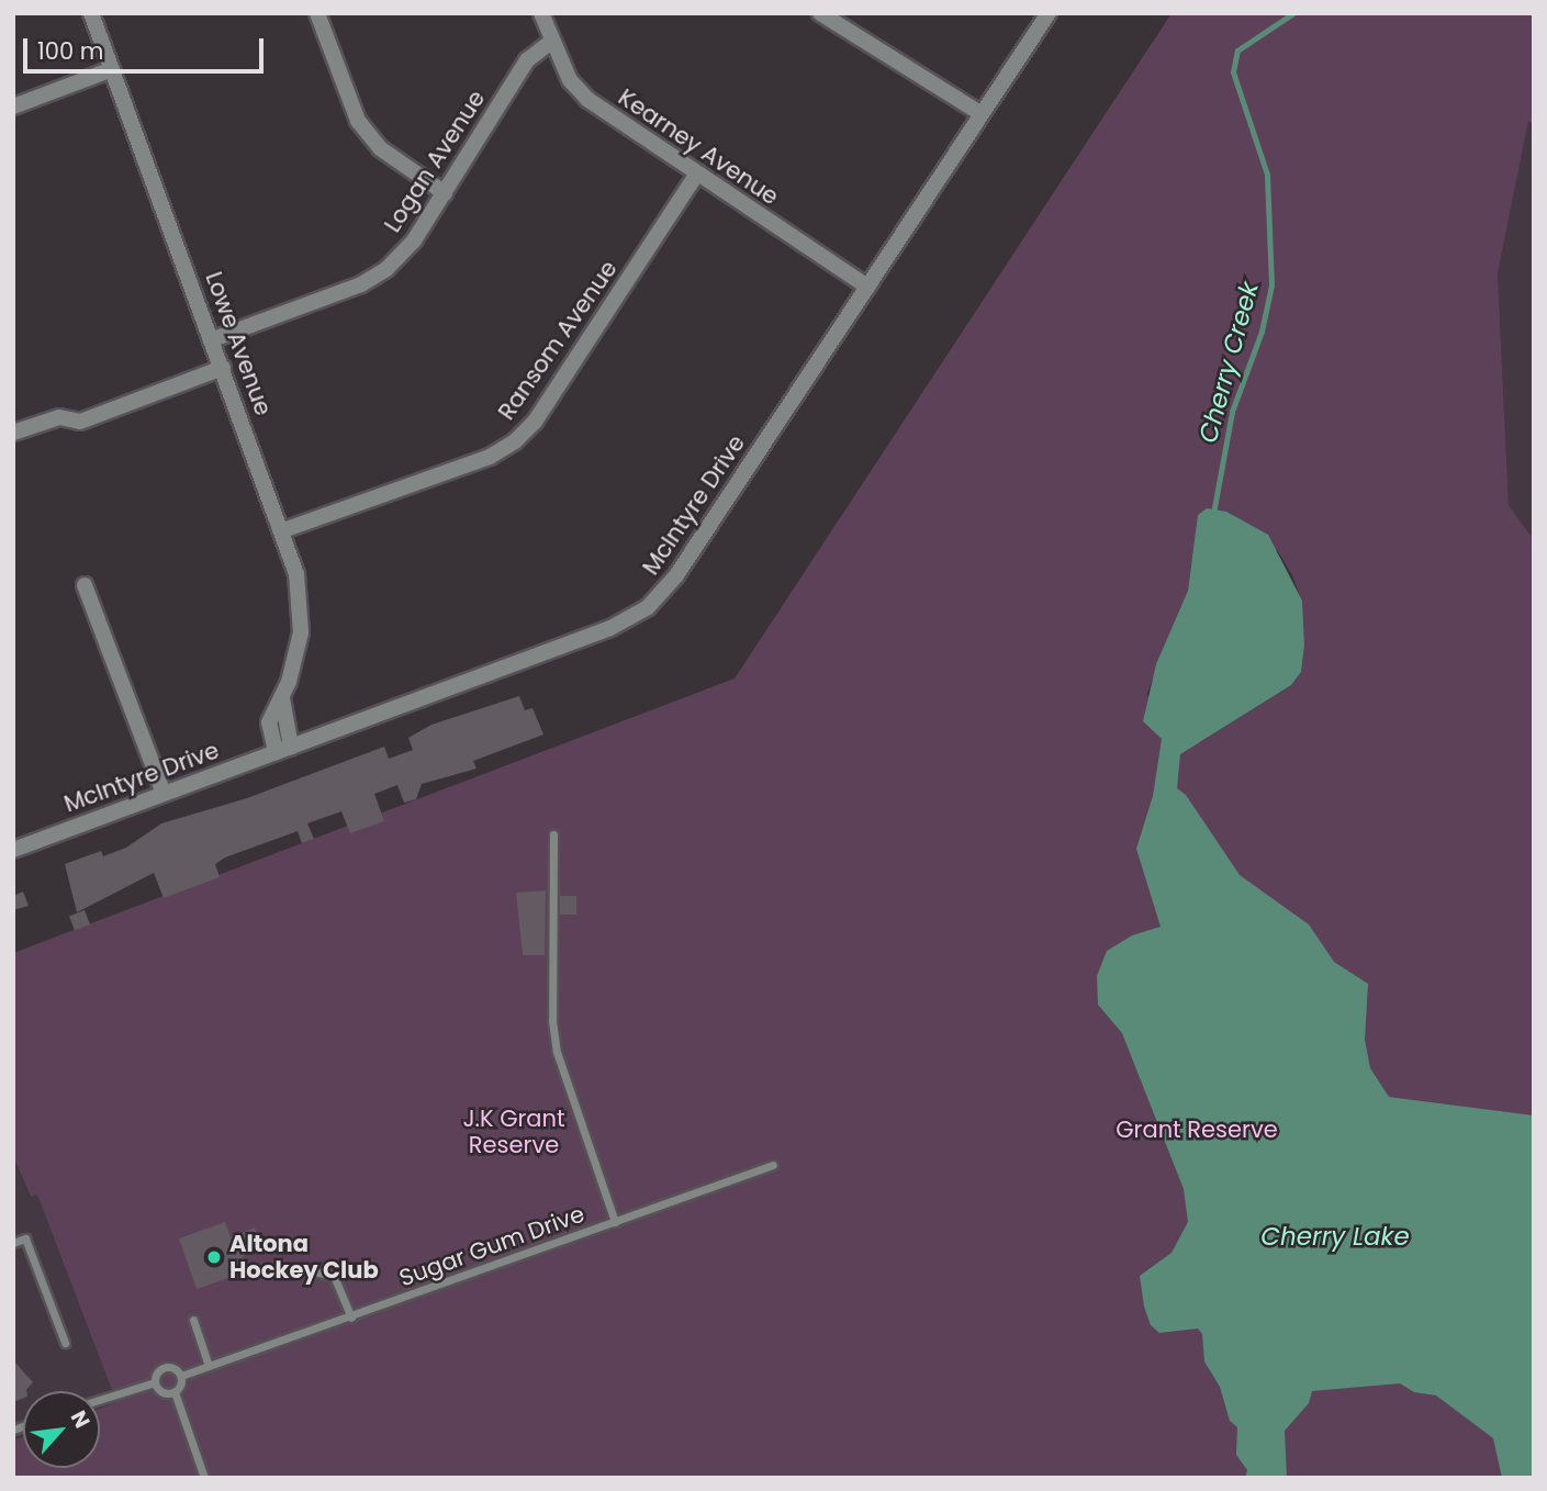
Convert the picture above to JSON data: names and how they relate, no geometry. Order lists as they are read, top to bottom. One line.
{"streets":{"street":["Kearney Avenue","Logan Avenue","Ransom Avenue","Lowe Avenue","McIntyre Drive"],"lane":["Sugar Gum Drive"]},"crossings":[["Kearney Avenue","Logan Avenue"],["Kearney Avenue","Ransom Avenue"],["Kearney Avenue","McIntyre Drive"],["Logan Avenue","Lowe Avenue"],["Ransom Avenue","Lowe Avenue"],["Lowe Avenue","McIntyre Drive"]],"water":["Cherry Creek","Cherry Lake"],"parks":["J.K Grant Reserve","Grant Reserve"],"places":["Altona Hockey Club"],"scale_bar":"100 m","north":"top right"}
